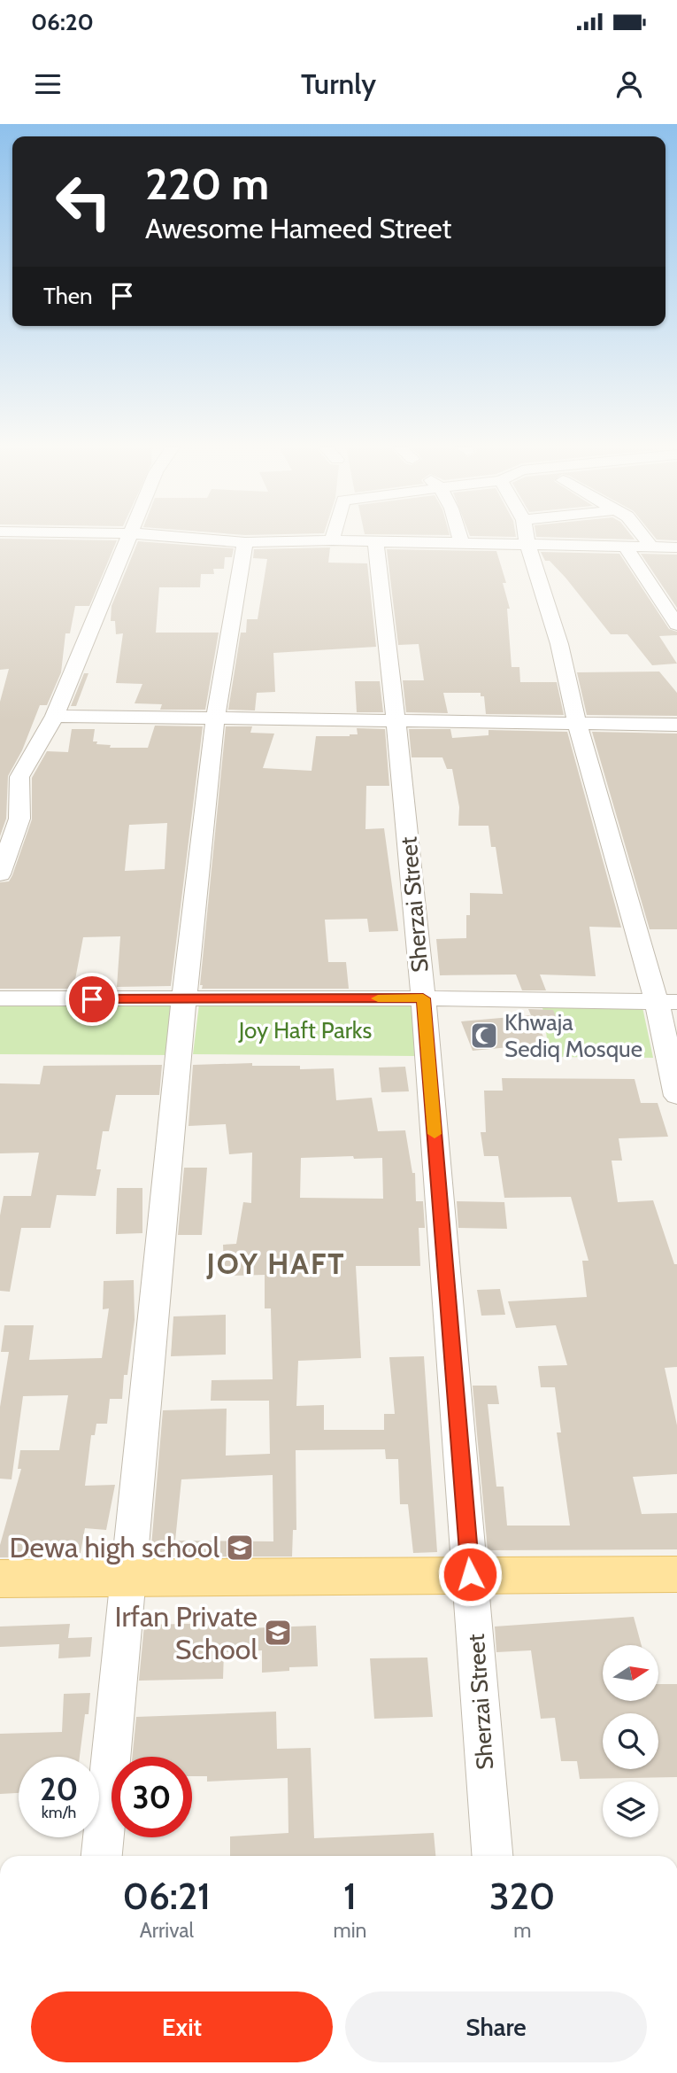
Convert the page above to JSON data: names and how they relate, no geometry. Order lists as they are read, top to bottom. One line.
{"streets":{"street":["Sherzai Street"]},"districts":["JOY HAFT"],"parks":["Joy Haft Parks"],"places":{"mosque":["Khwaja Sediq Mosque"],"school or university":["Dewa high school","Irfan Private School"]},"north":"right","page":{"status":"06:20","header":"Turnly","turn":["220 m","Awesome Hameed Street"],"then":"Then","speed":"20 km/h","limit":"30","eta":["06:21","Arrival","1","min","320","m"],"buttons":["Exit","Share"]}}
